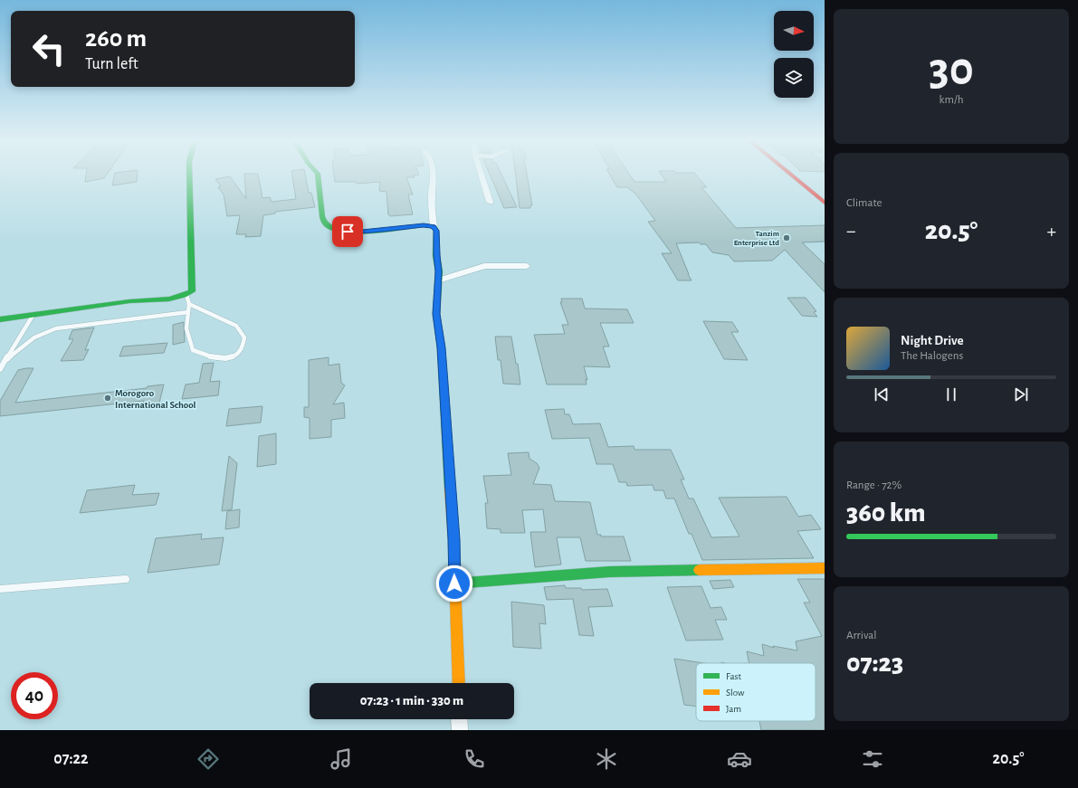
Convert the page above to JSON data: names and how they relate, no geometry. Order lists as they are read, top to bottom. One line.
{"places":["Tanzim Enterprise Ltd","Morogoro International School"],"legend":["Fast","Slow","Jam"],"north":"right","page":{"tile":[["30","km/h"],"Climate",["Range · 72%","360 km"],["Arrival","07:23"]],"turn":["260 m","Turn left"],"heat":["−","20.5°","+"],"song":["Night Drive","The Halogens"],"limit":"40","trip":"07:23 · 1 min · 330 m","tabs":["07:22","20.5°"]}}
